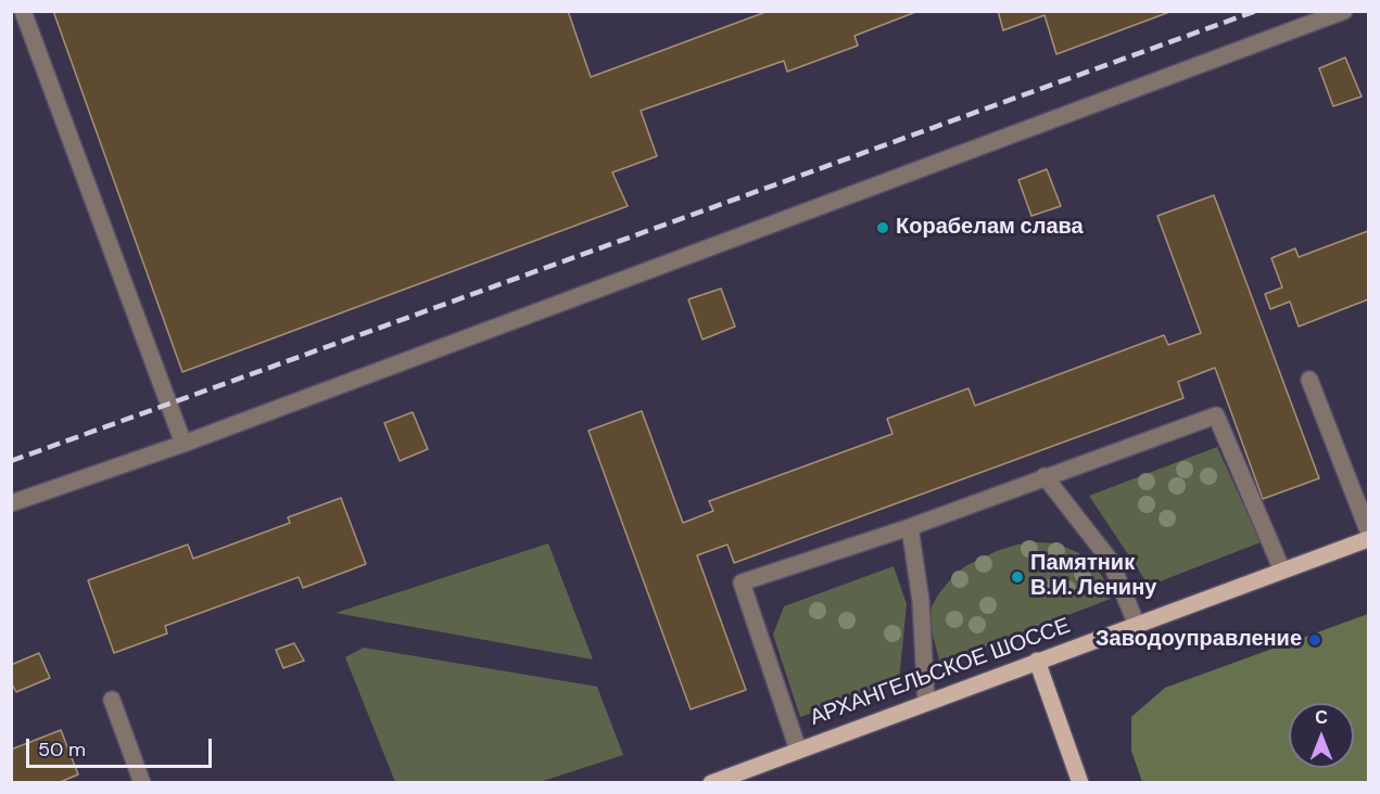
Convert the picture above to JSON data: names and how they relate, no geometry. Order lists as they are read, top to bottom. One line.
{"streets":{"main road":["АРХАНГЕЛЬСКОЕ ШОССЕ"]},"places":["Корабелам слава","Памятник В.И. Ленину","Заводоуправление"],"scale_bar":"50 m","north":"top"}
